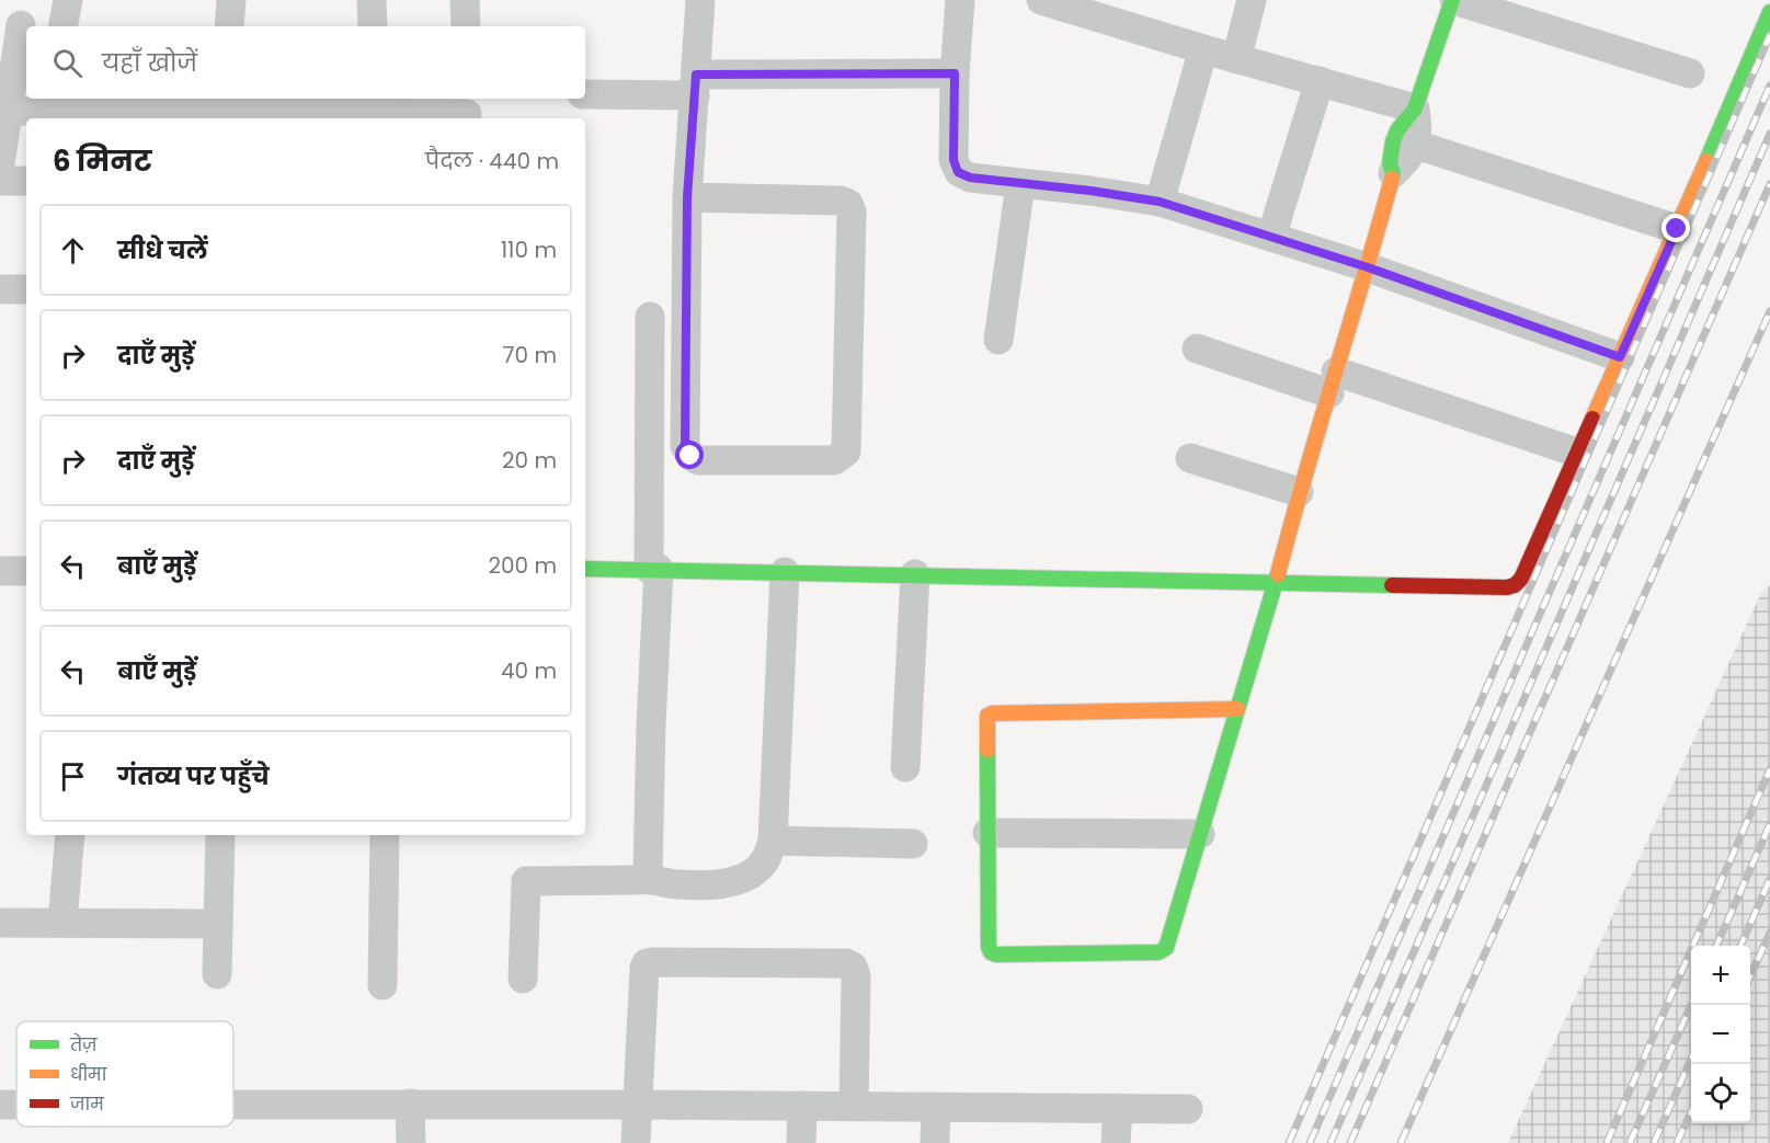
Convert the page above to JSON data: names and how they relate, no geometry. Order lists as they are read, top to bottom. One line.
{"legend":["तेज़","धीमा","जाम"],"page":{"search":"यहाँ खोजें","heading":["6 मिनट","पैदल · 440 m"],"list":[["सीधे चलें","110 m"],["दाएँ मुड़ें","70 m"],["दाएँ मुड़ें","20 m"],["बाएँ मुड़ें","200 m"],["बाएँ मुड़ें","40 m"],"गंतव्य पर पहुँचे"],"map_buttons":["+","−"]}}
